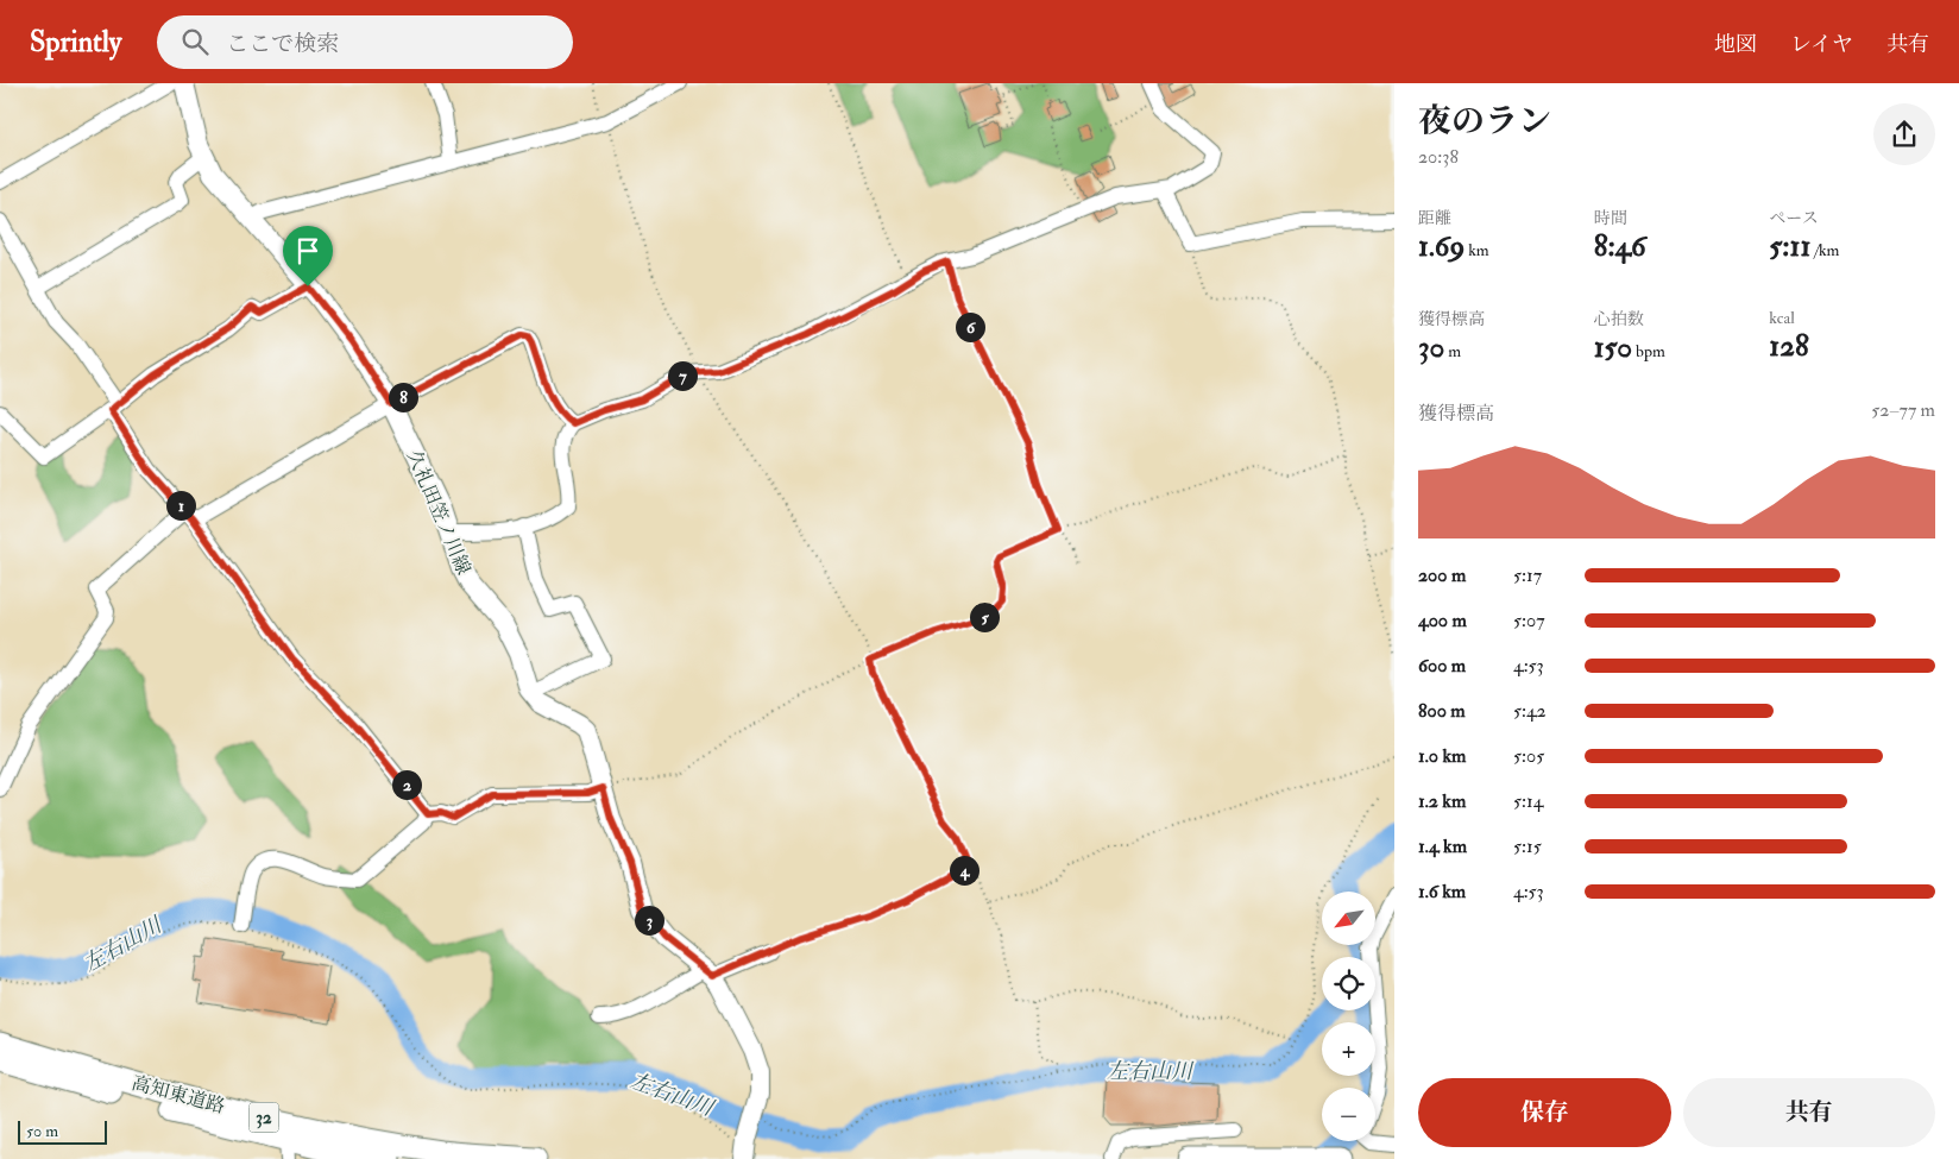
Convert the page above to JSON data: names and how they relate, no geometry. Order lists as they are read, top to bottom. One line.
{"streets":{"highway":["高知東道路","32"],"main road":["久礼田笠ノ川線"]},"water":["左右山川"],"scale_bar":"50 m","north":"bottom left","page":{"header":"Sprintly","search":"ここで検索","nav":["地図","レイヤ","共有"],"heading":["夜のラン","20:38"],"stats":[["距離","1.69 km"],["時間","8:46"],["ペース","5:11 /km"],["獲得標高","30 m"],["心拍数","150 bpm"],["kcal","128"]],"pins":["6","7","8","1","5","2","4","3"],"chart":["獲得標高","52–77 m"],"list":[{"name":"200 m","note":"5:17"},{"name":"400 m","note":"5:07"},{"name":"600 m","note":"4:53"},{"name":"800 m","note":"5:42"},{"name":"1.0 km","note":"5:05"},{"name":"1.2 km","note":"5:14"},{"name":"1.4 km","note":"5:15"},{"name":"1.6 km","note":"4:53"}],"map_buttons":["+","−"],"buttons":["保存","共有"],"scale":"50 m"}}
